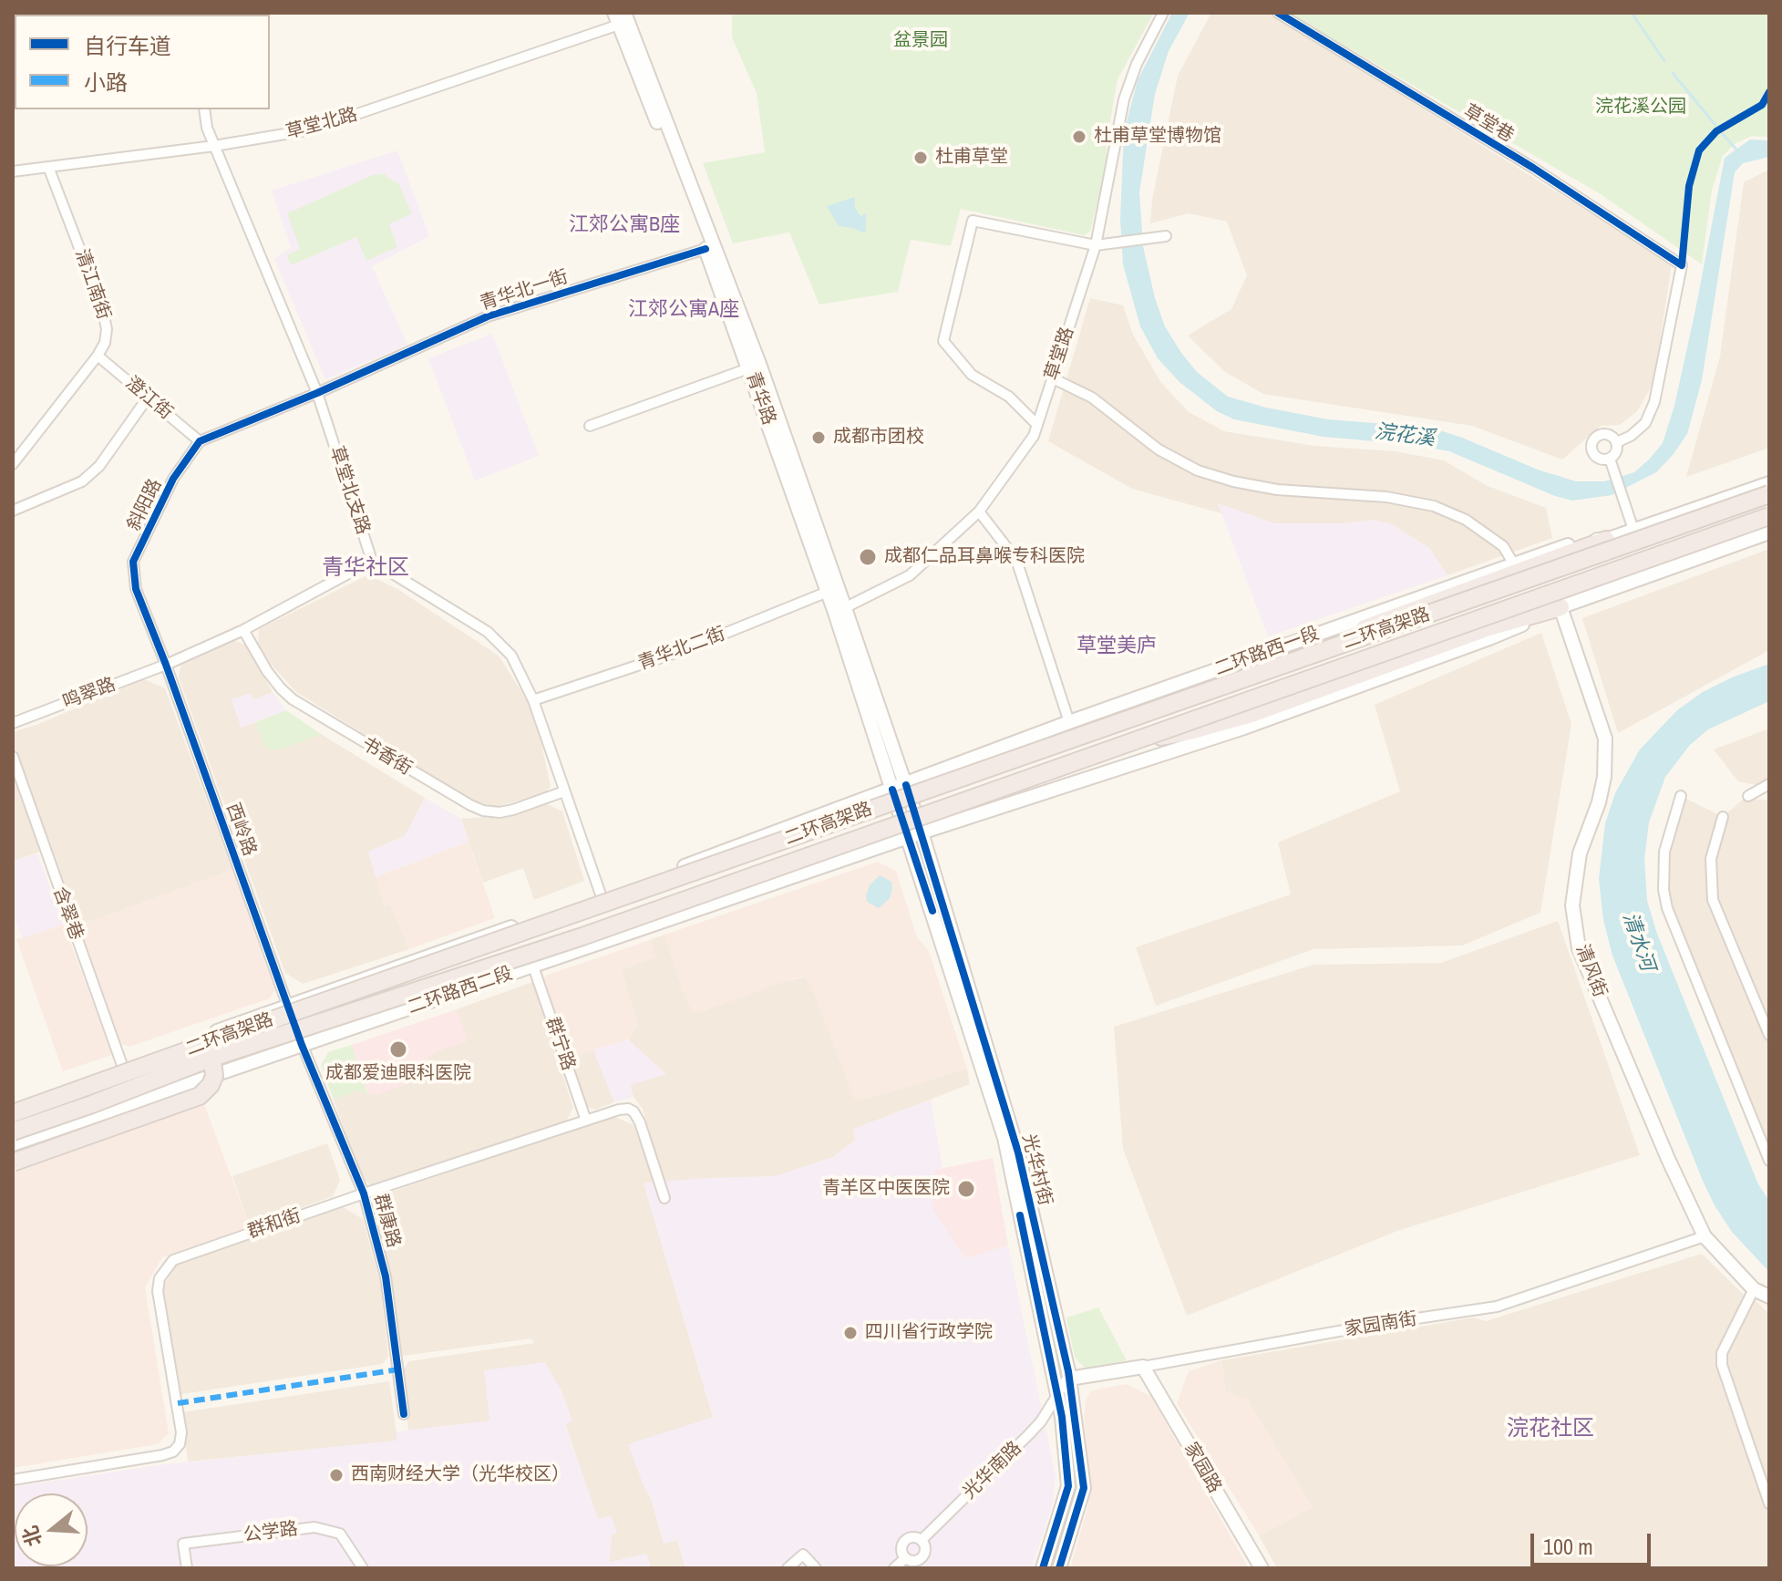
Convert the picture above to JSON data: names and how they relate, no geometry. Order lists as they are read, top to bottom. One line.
{"streets":{"highway":["二环高架路"],"main road":["青华路","二环路西一段","清风街","二环路西二段","光华村街","家园南街","家园路"],"street":["草堂北路","草堂巷","清江南街","青华北一街","草堂路","澄江街","草堂北支路","斜阳路","青华北二街","鸣翠路","书香街","西岭路","含翠巷","群宁路","群康路","群和街","光华南路","公学路"]},"crossings":[["草堂北路","清江南街"],["草堂北路","青华路"],["草堂北路","草堂北支路"],["清江南街","澄江街"],["青华北一街","青华路"],["青华北一街","草堂北支路"],["草堂路","青华路"],["澄江街","斜阳路"],["青华路","青华北二街"],["青华路","二环路西一段"],["青华路","光华村街"],["斜阳路","鸣翠路"],["斜阳路","西岭路"],["二环路西一段","光华村街"],["鸣翠路","西岭路"],["西岭路","群康路"],["清风街","家园南街"],["二环路西二段","群宁路"],["二环路西二段","光华村街"],["二环路西二段","群康路"],["群宁路","群和街"],["光华村街","家园南街"],["光华村街","光华南路"],["群康路","群和街"],["家园南街","家园路"]],"districts":["江郊公寓B座","江郊公寓A座","青华社区","草堂美庐","浣花社区"],"water":["浣花溪","清水河"],"parks":["盆景园","浣花溪公园"],"places":["杜甫草堂博物馆","杜甫草堂","成都市团校","成都仁品耳鼻喉专科医院","成都爱迪眼科医院","青羊区中医医院","四川省行政学院","西南财经大学（光华校区）"],"legend":["自行车道","小路"],"scale_bar":"100 m","north":"left"}
